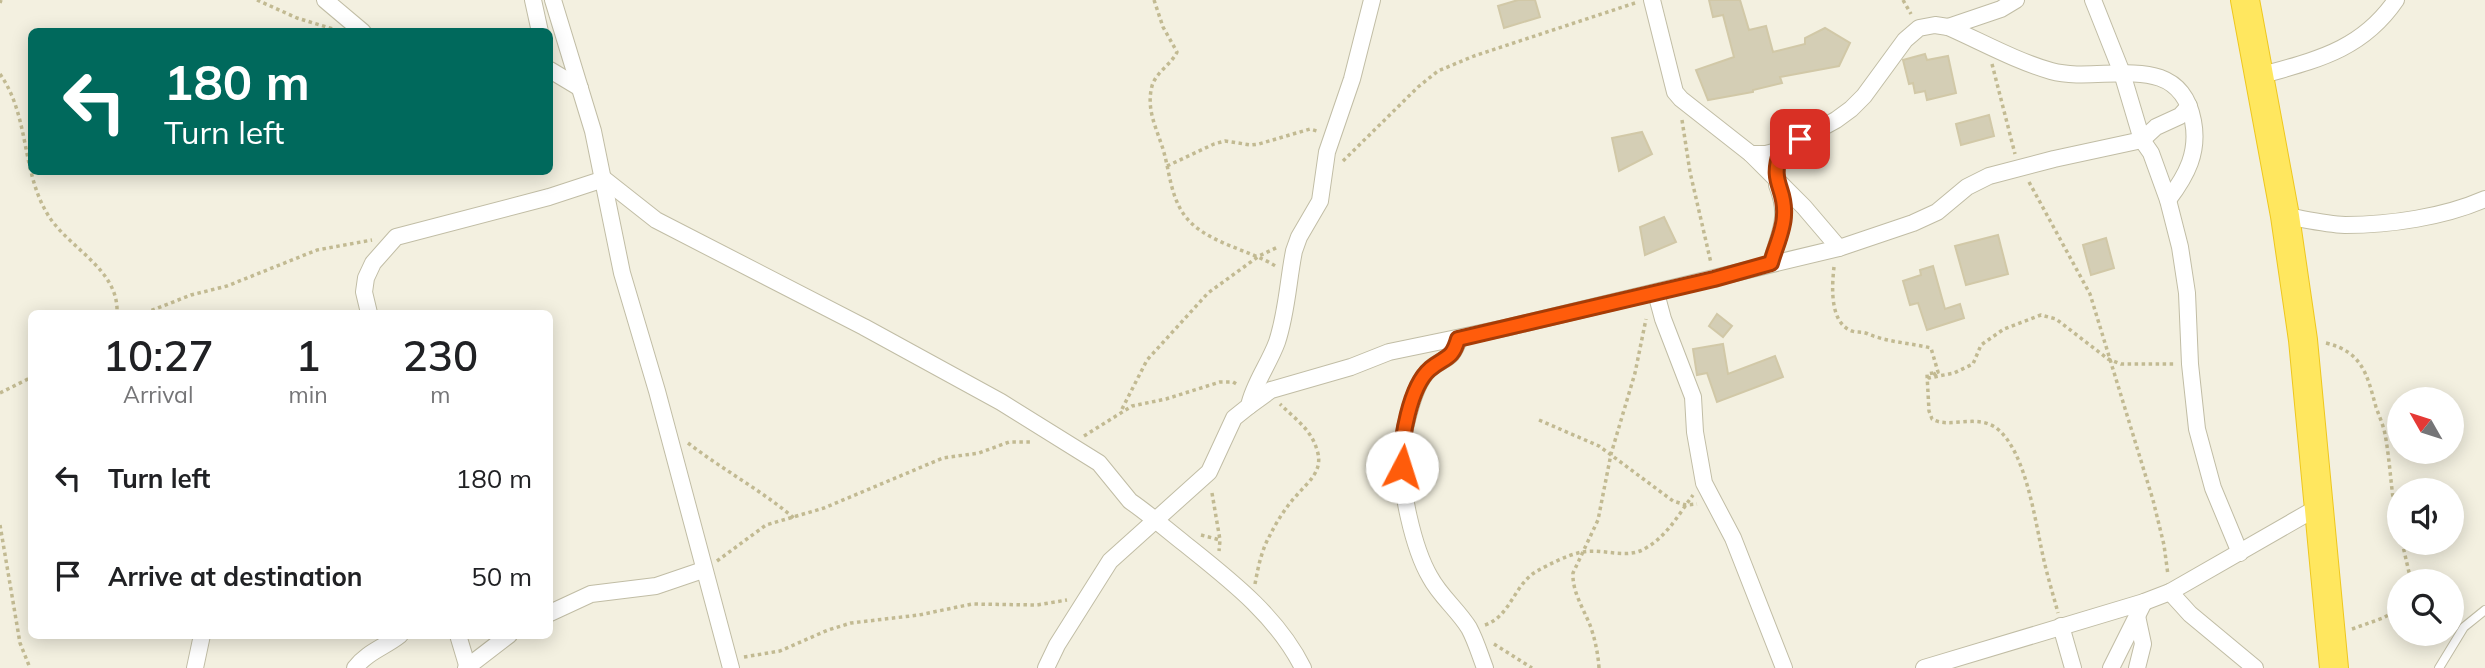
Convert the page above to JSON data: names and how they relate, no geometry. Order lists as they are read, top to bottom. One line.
{"north":"top left","page":{"turn":["180 m","Turn left"],"eta":["10:27","Arrival","1","min","230","m"],"list":[{"name":"Turn left","value":"180 m"},{"name":"Arrive at destination","value":"50 m"}]}}
